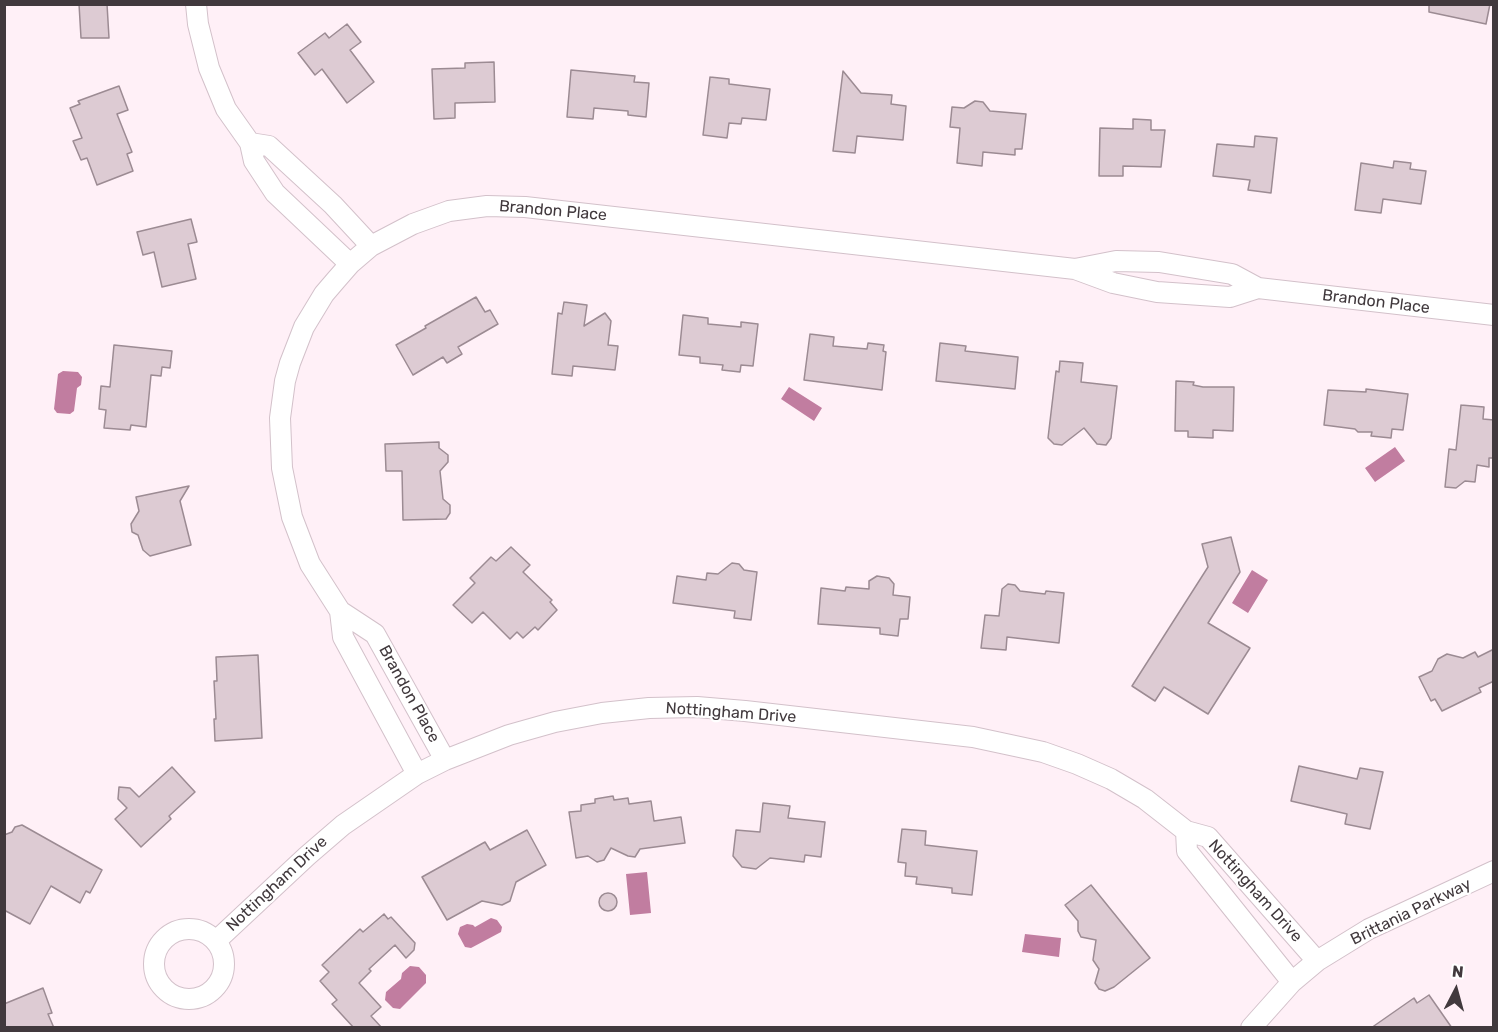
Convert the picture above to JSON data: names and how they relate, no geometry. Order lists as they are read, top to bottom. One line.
{"streets":{"street":["Brandon Place","Nottingham Drive","Brittania Parkway"]},"crossings":[["Brandon Place","Nottingham Drive"],["Nottingham Drive","Brittania Parkway"]],"north":"top"}
